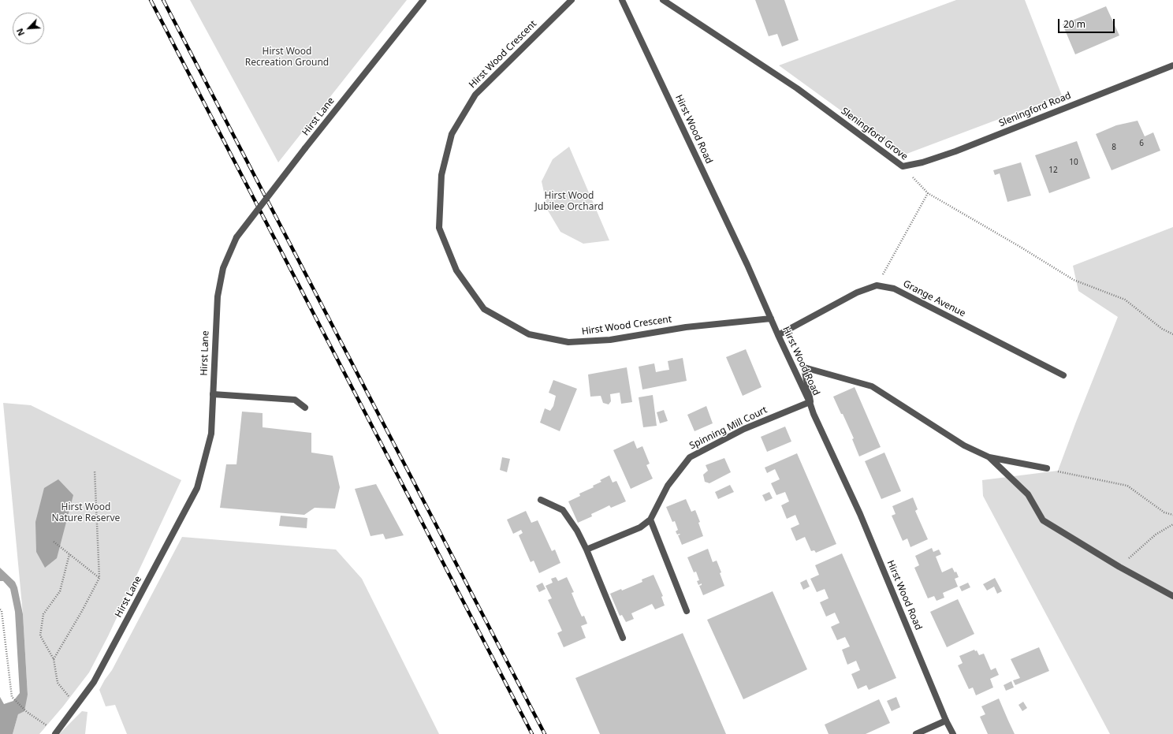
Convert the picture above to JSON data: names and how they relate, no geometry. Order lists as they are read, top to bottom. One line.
{"streets":{"street":["Hirst Wood Crescent","Sleningford Road","Hirst Lane","Hirst Wood Road","Sleningford Grove","Grange Avenue","Spinning Mill Court"]},"crossings":[["Hirst Wood Crescent","Hirst Wood Road"],["Sleningford Road","Sleningford Grove"],["Hirst Wood Road","Spinning Mill Court"]],"parks":["Hirst Wood Recreation Ground","Hirst Wood Jubilee Orchard","Hirst Wood Nature Reserve"],"house_numbers":["6","8","10","12"],"scale_bar":"20 m","north":"bottom left"}
